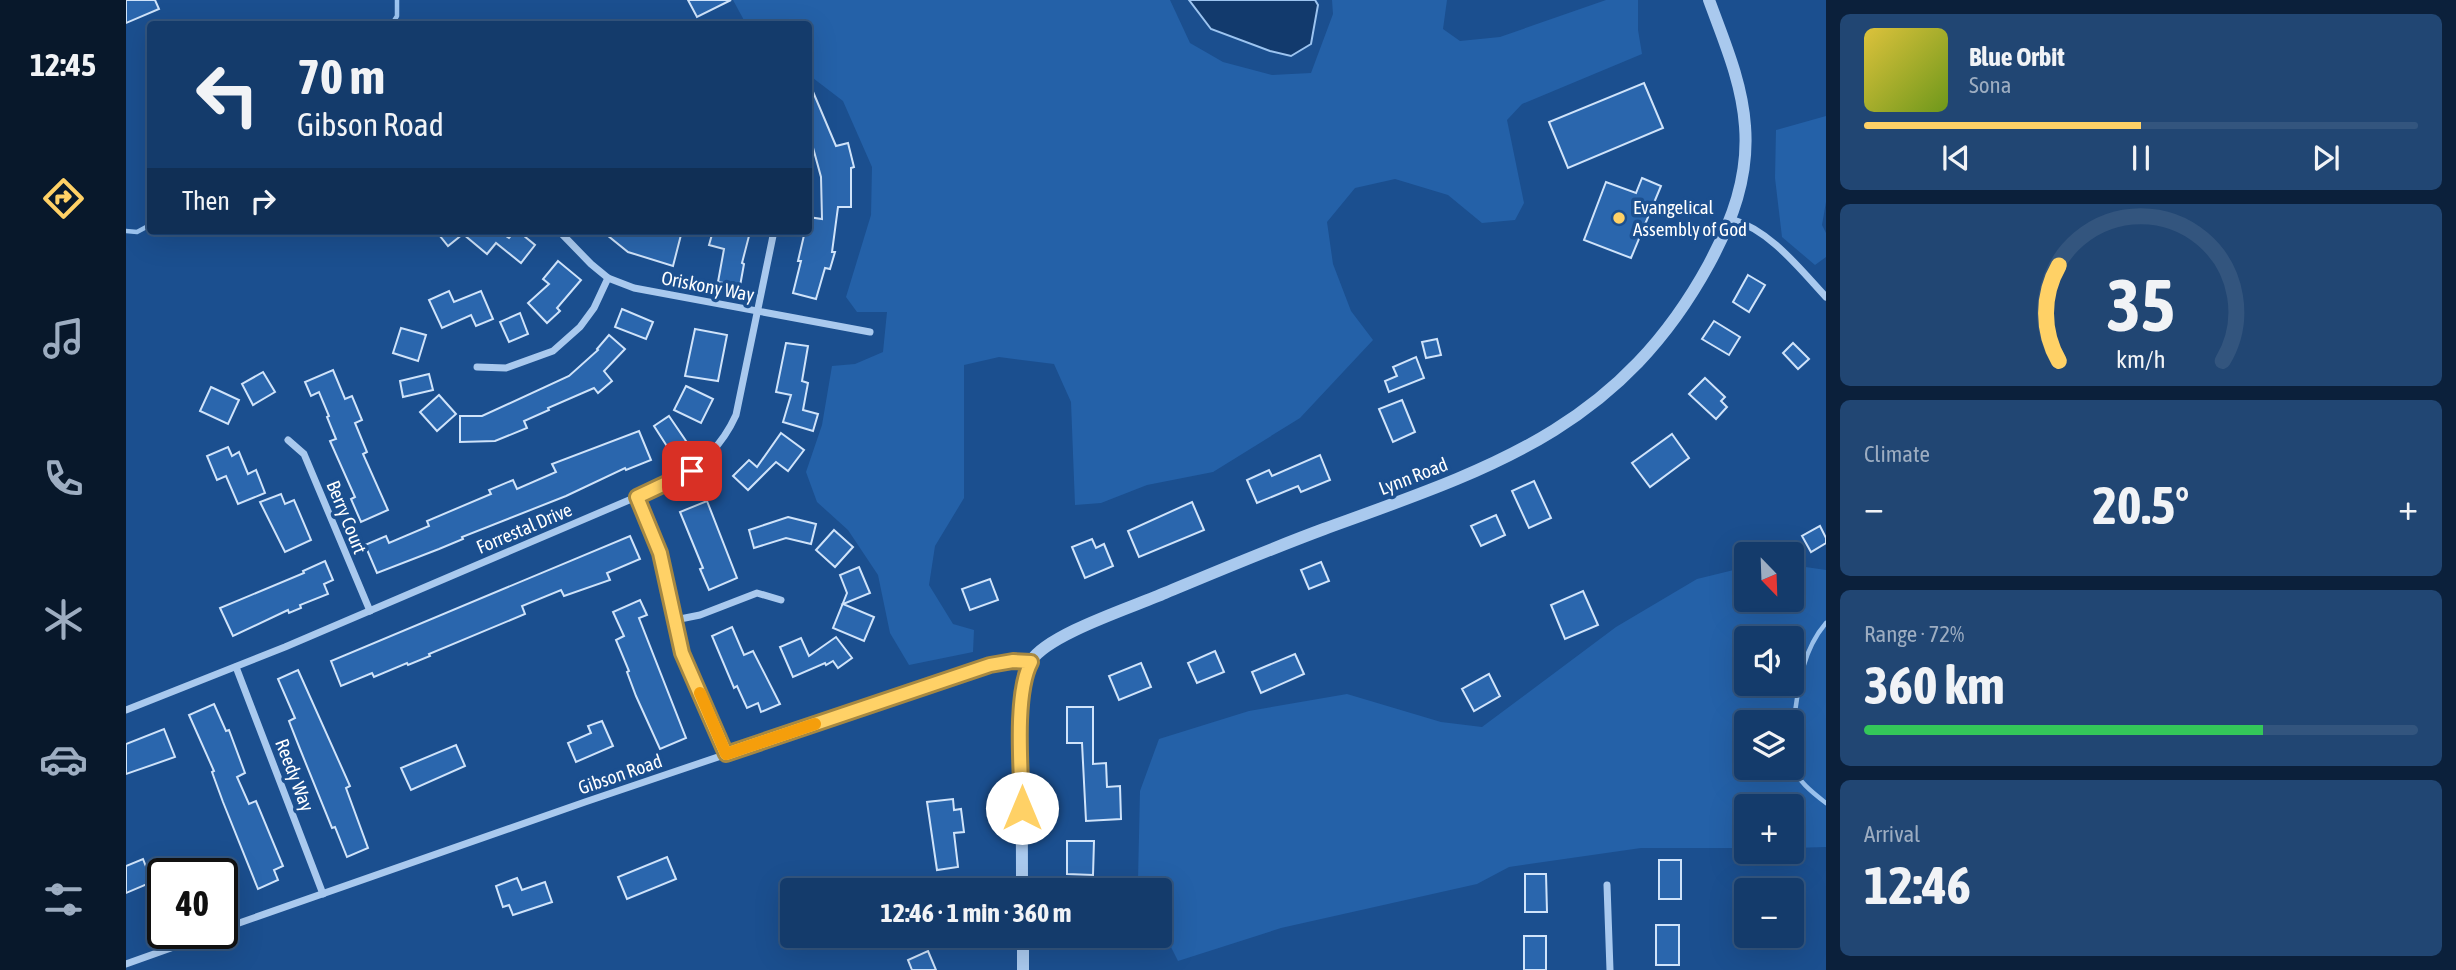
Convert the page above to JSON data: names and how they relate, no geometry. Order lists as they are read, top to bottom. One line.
{"streets":{"street":["Oriskony Way","Lynn Road","Berry Court","Forrestal Drive","Gibson Road","Reedy Way"]},"crossings":[["Oriskony Way","Forrestal Drive"],["Lynn Road","Gibson Road"],["Berry Court","Forrestal Drive"],["Forrestal Drive","Reedy Way"],["Gibson Road","Reedy Way"]],"places":["Evangelical Assembly of God"],"north":"bottom right","page":{"tabs":"12:45","turn":["70 m","Gibson Road"],"song":["Blue Orbit","Sona"],"then":"Then","tile":["Climate",["Range · 72%","360 km"],["Arrival","12:46"]],"heat":["−","20.5°","+"],"map_buttons":["+","−"],"limit":"40","trip":"12:46 · 1 min · 360 m","gauge":["35","km/h"]}}
